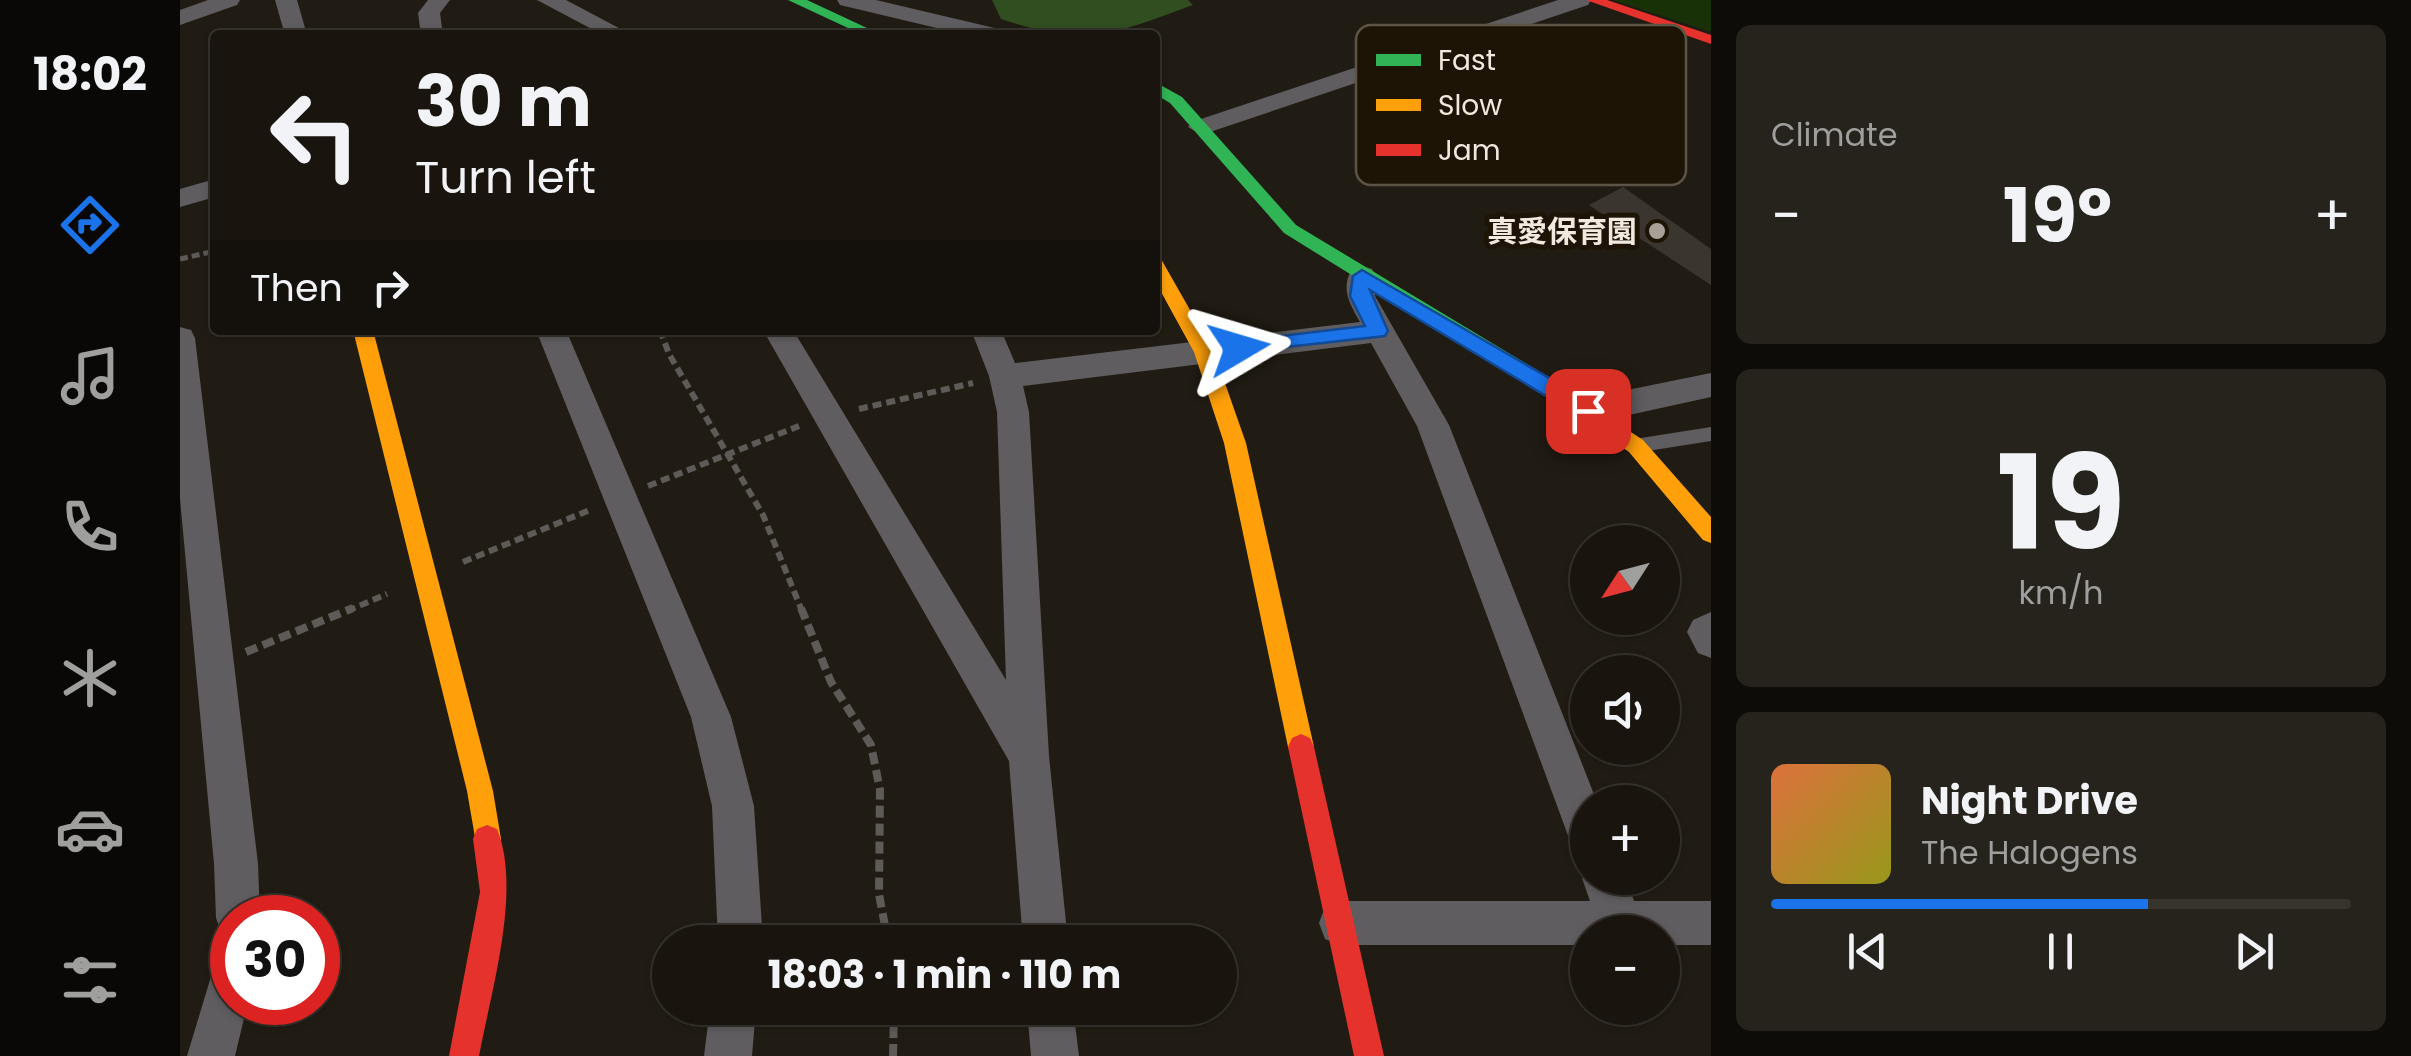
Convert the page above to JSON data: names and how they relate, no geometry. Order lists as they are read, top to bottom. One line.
{"places":["真愛保育園"],"legend":["Fast","Slow","Jam"],"north":"bottom left","page":{"tabs":"18:02","tile":["Climate",["19","km/h"]],"turn":["30 m","Turn left"],"heat":["−","19°","+"],"then":"Then","map_buttons":["+","−"],"song":["Night Drive","The Halogens"],"limit":"30","trip":"18:03 · 1 min · 110 m"}}
